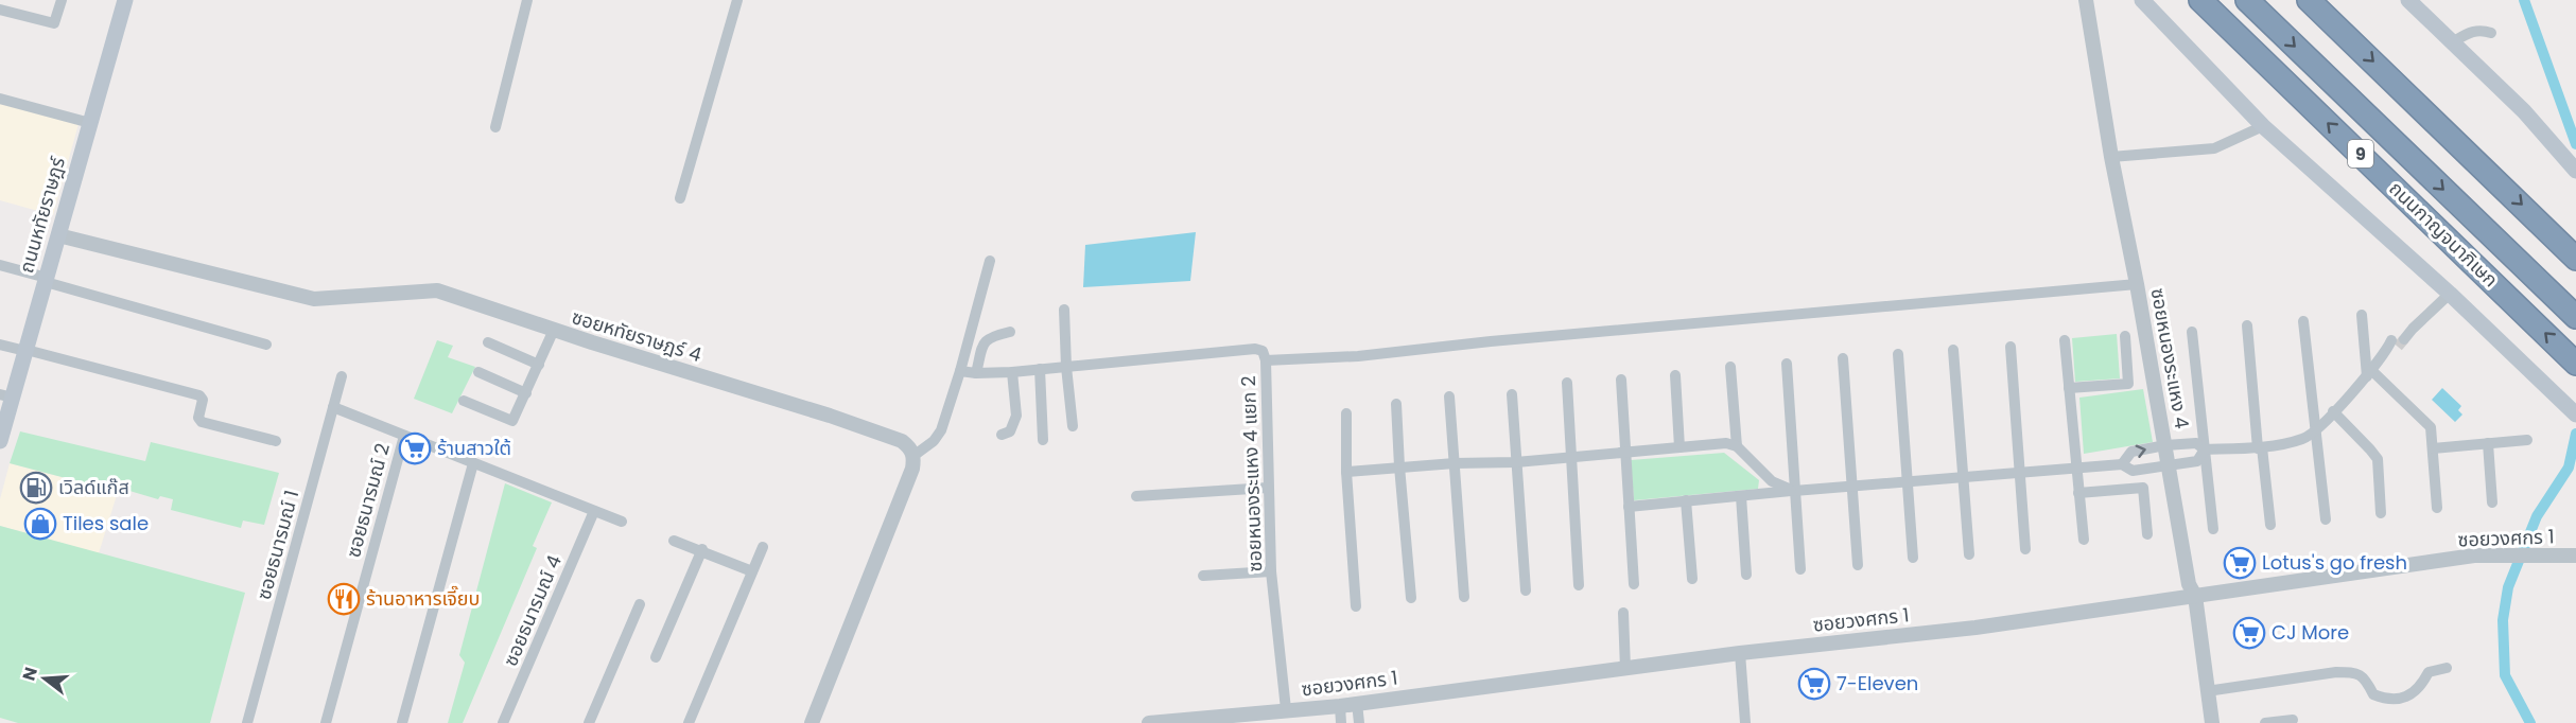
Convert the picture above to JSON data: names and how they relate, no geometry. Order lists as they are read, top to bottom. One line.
{"streets":{"highway":["9","ถนนกาญจนาภิเษก"],"main road":["ถนนหทัยราษฎร์"],"street":["ซอยหทัยราษฎร์ 4","ซอยหนองระแหง 4","ซอยหนองระแหง 4 แยก 2","ซอยธนารมณ์ 2","ซอยวงศกร 1","ซอยธนารมณ์ 1","ซอยธนารมณ์ 4"]},"crossings":[["ถนนหทัยราษฎร์","ซอยหทัยราษฎร์ 4"],["ซอยหนองระแหง 4","ซอยวงศกร 1"],["ซอยหนองระแหง 4 แยก 2","ซอยวงศกร 1"]],"places":{"supermarket":["ร้านสาวใต้","Lotus's go fresh","CJ More","7-Eleven"],"fuel station":["เวิลด์แก๊ส"],"shop":["Tiles sale"],"restaurant":["ร้านอาหารเจี๊ยบ"]},"north":"left"}
